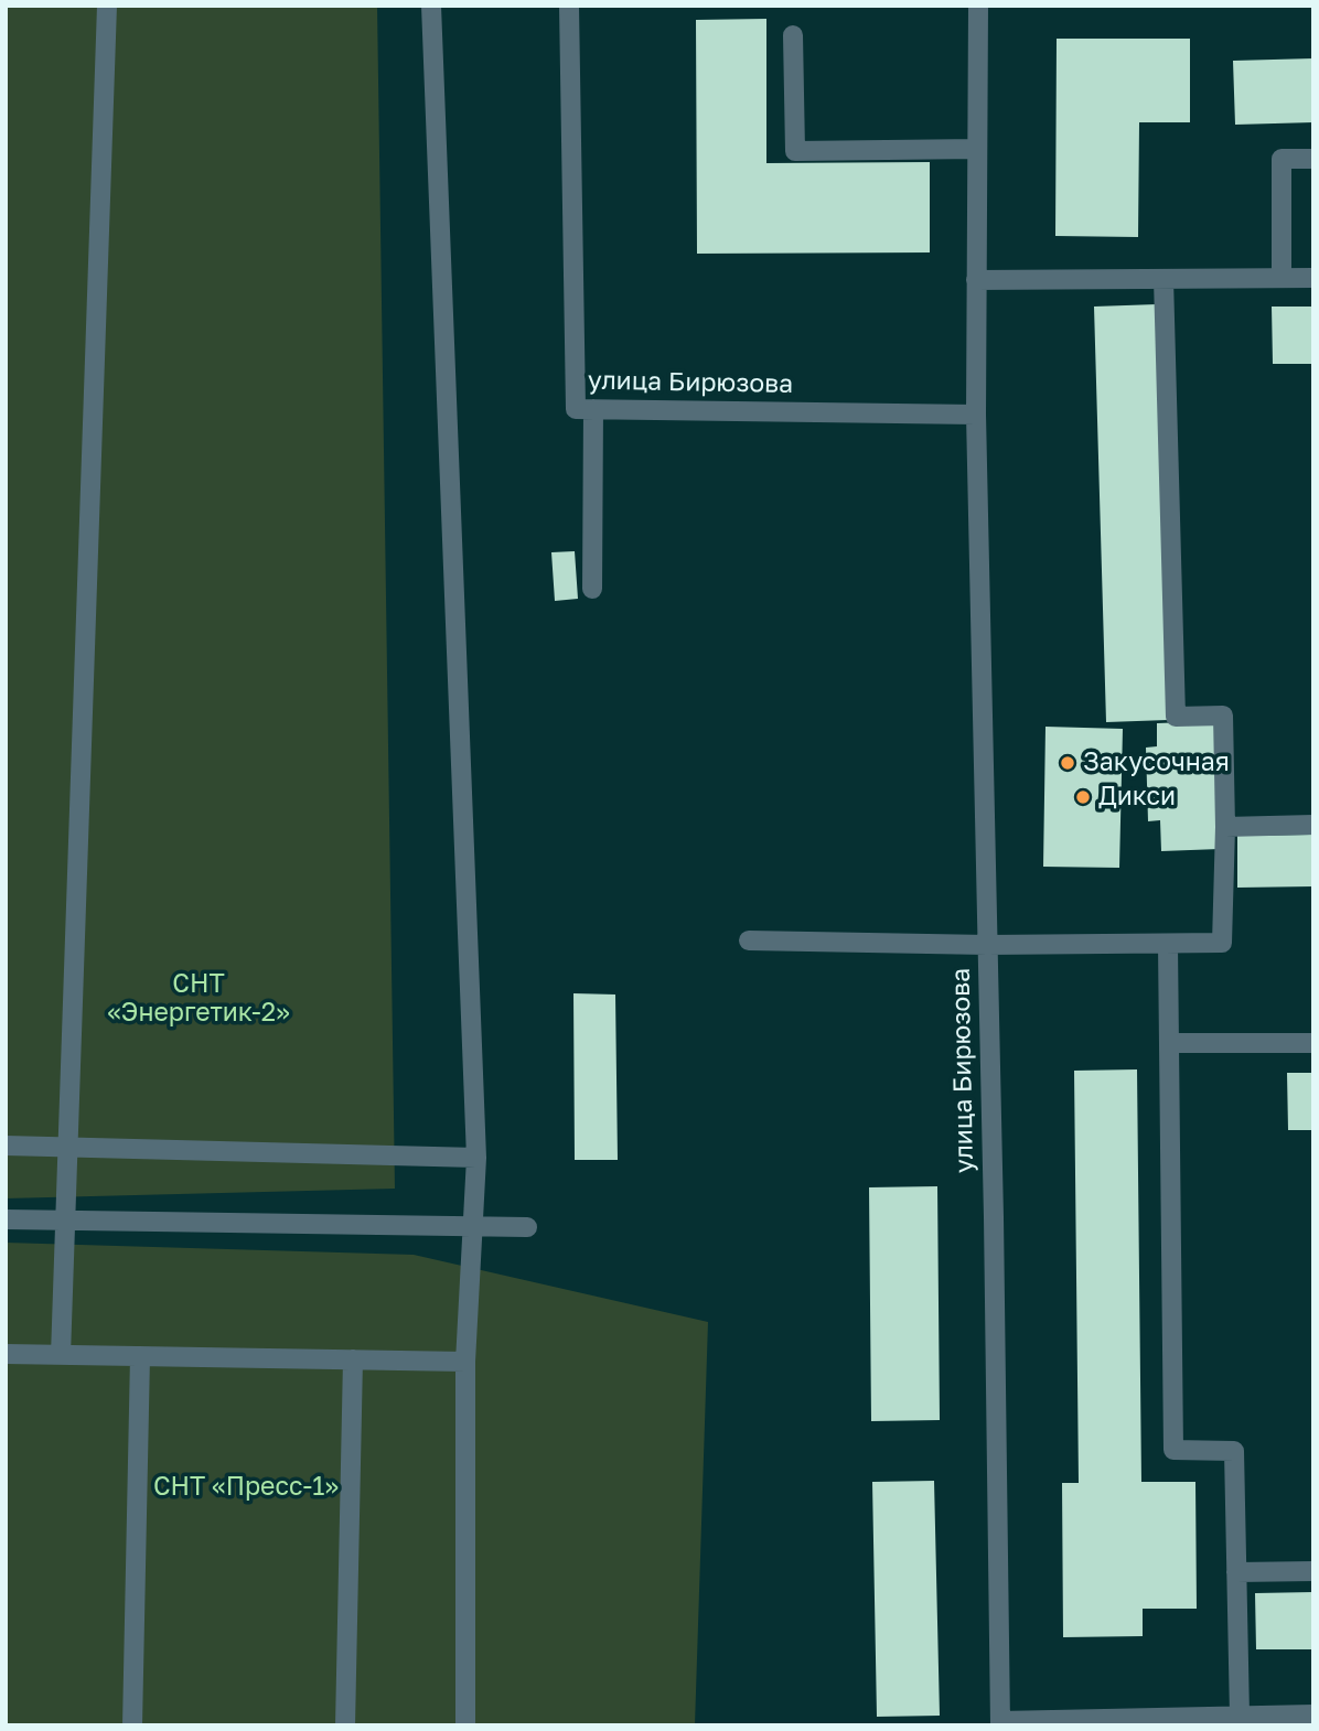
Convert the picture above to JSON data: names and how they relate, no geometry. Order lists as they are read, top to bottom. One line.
{"streets":{"street":["улица Бирюзова"]},"parks":["СНТ «Энергетик-2»","СНТ «Пресс-1»"],"places":["Закусочная","Дикси"]}
